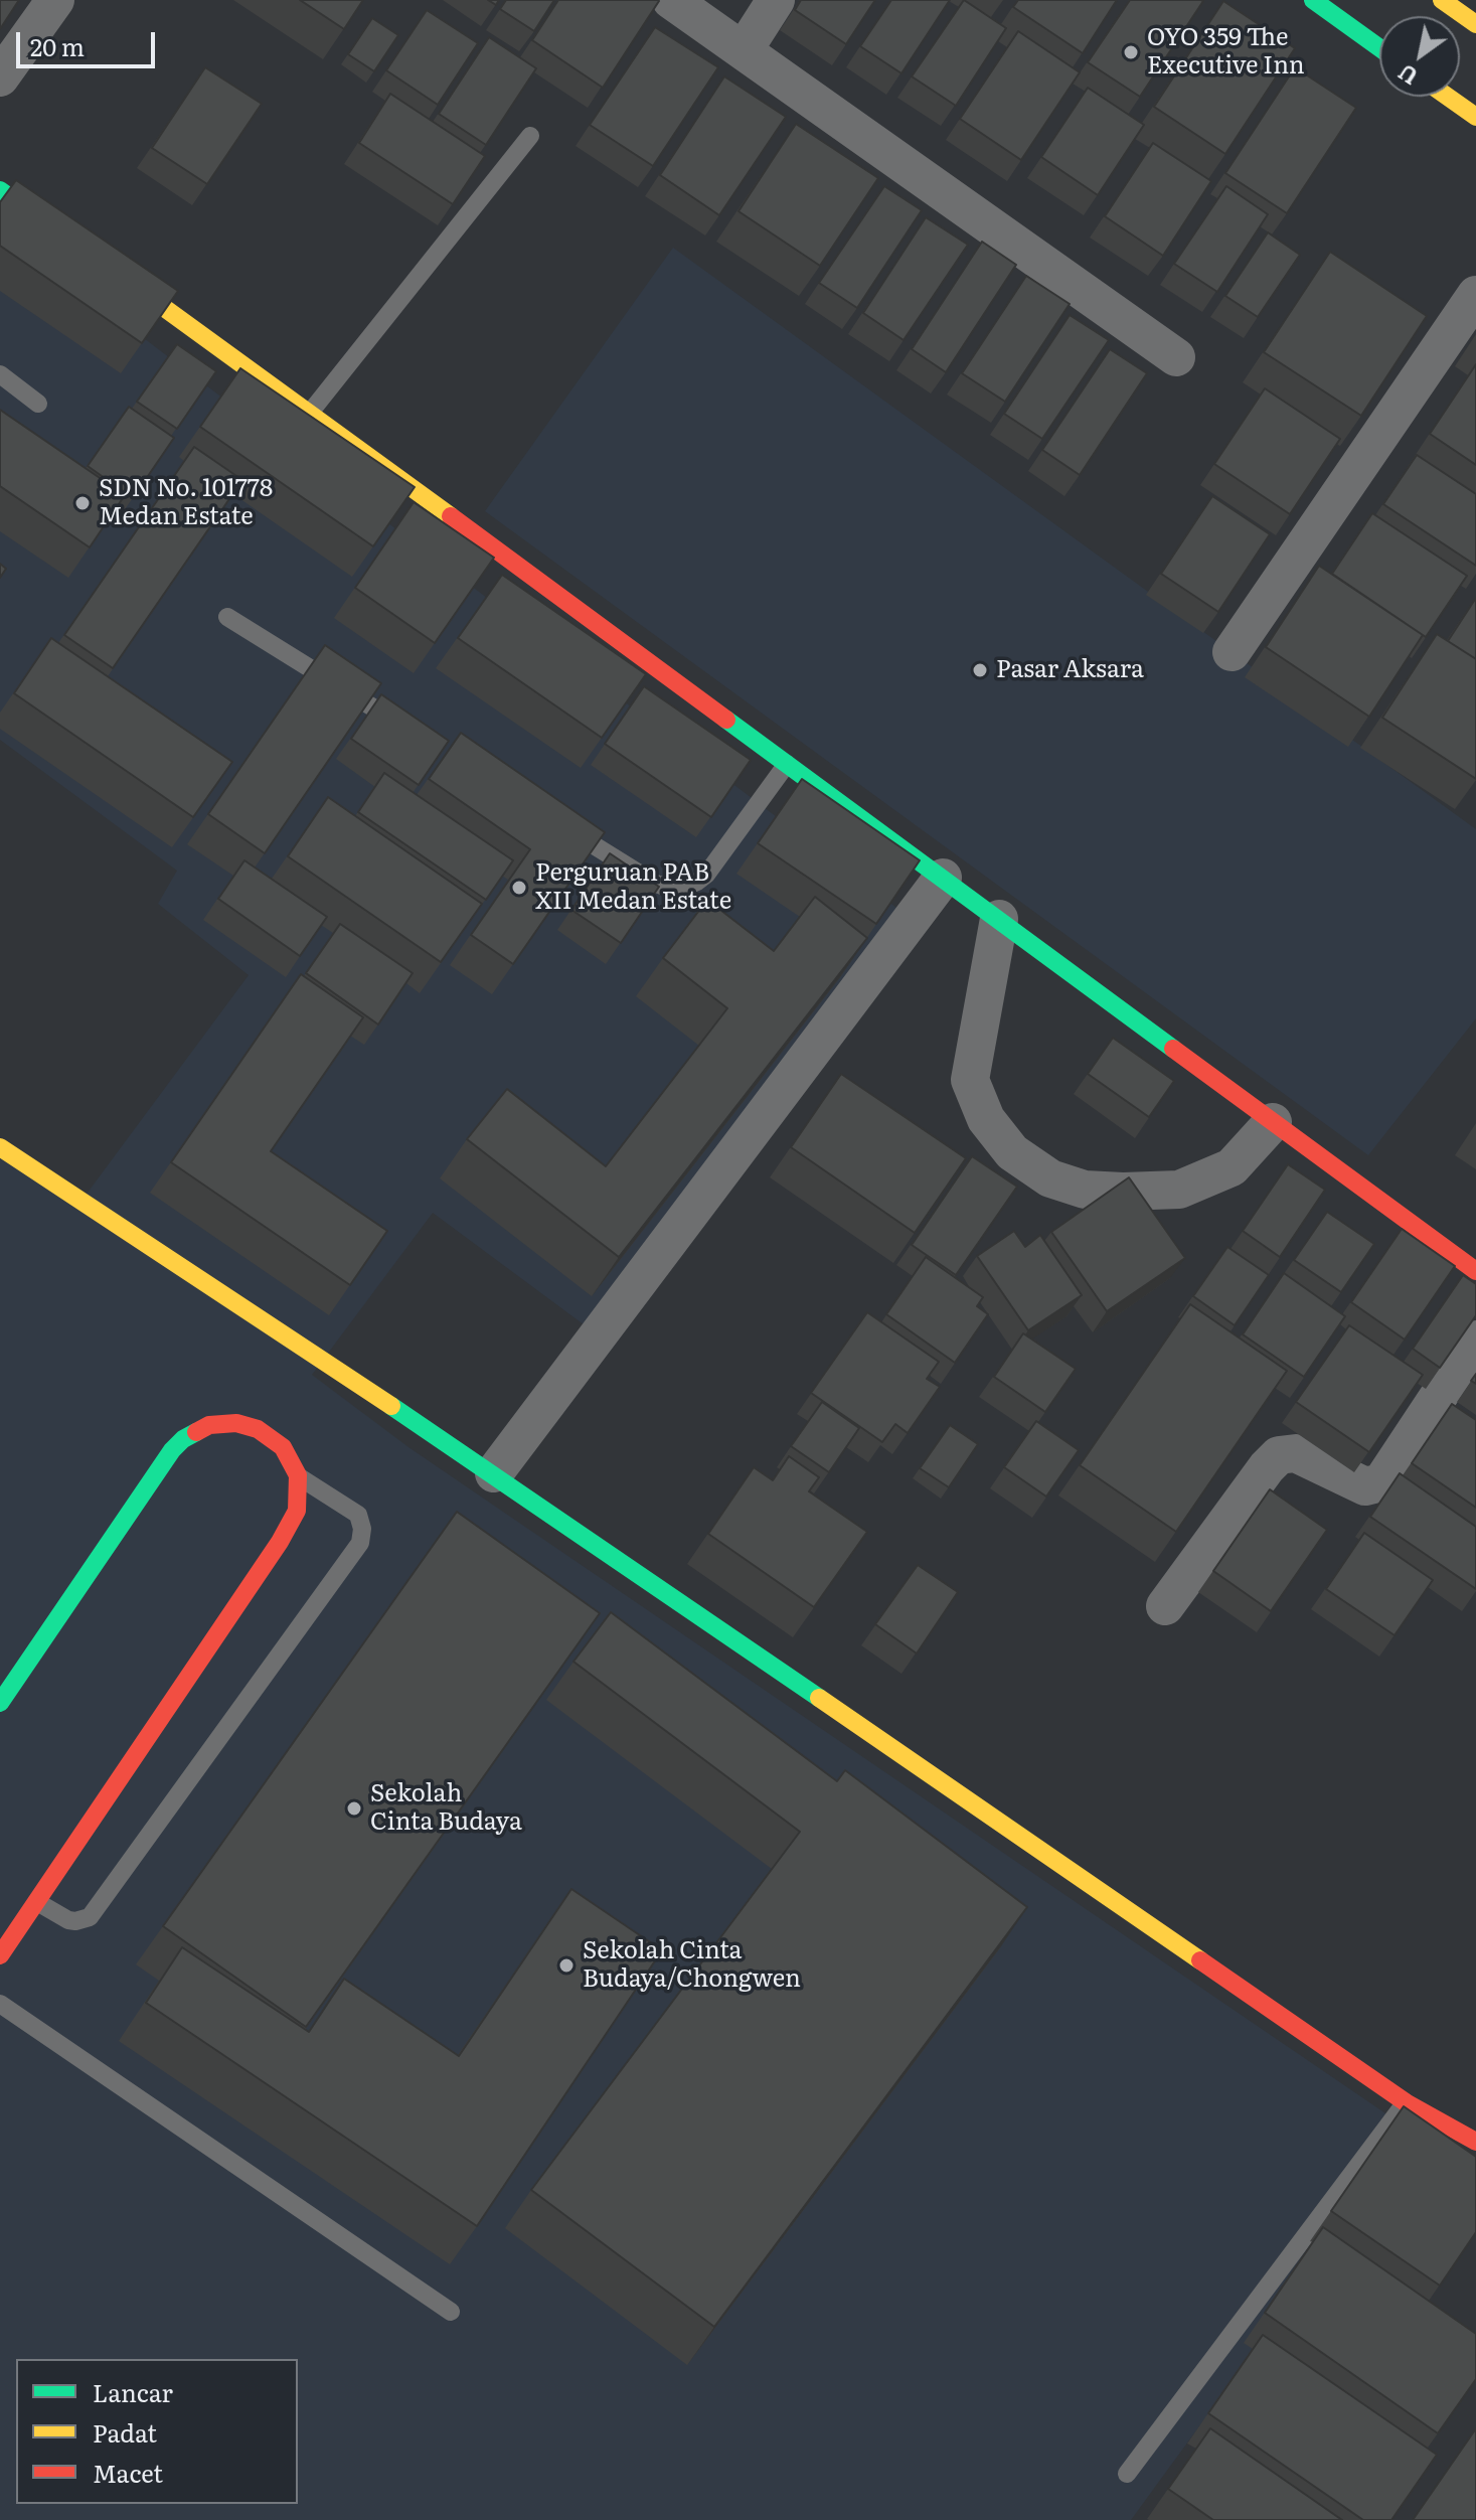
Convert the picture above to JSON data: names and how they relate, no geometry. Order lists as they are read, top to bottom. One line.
{"places":["OYO 359 The Executive Inn","SDN No. 101778 Medan Estate","Pasar Aksara","Perguruan PAB XII Medan Estate","Sekolah Cinta Budaya","Sekolah Cinta Budaya/Chongwen"],"legend":["Lancar","Padat","Macet"],"scale_bar":"20 m","north":"bottom left"}
